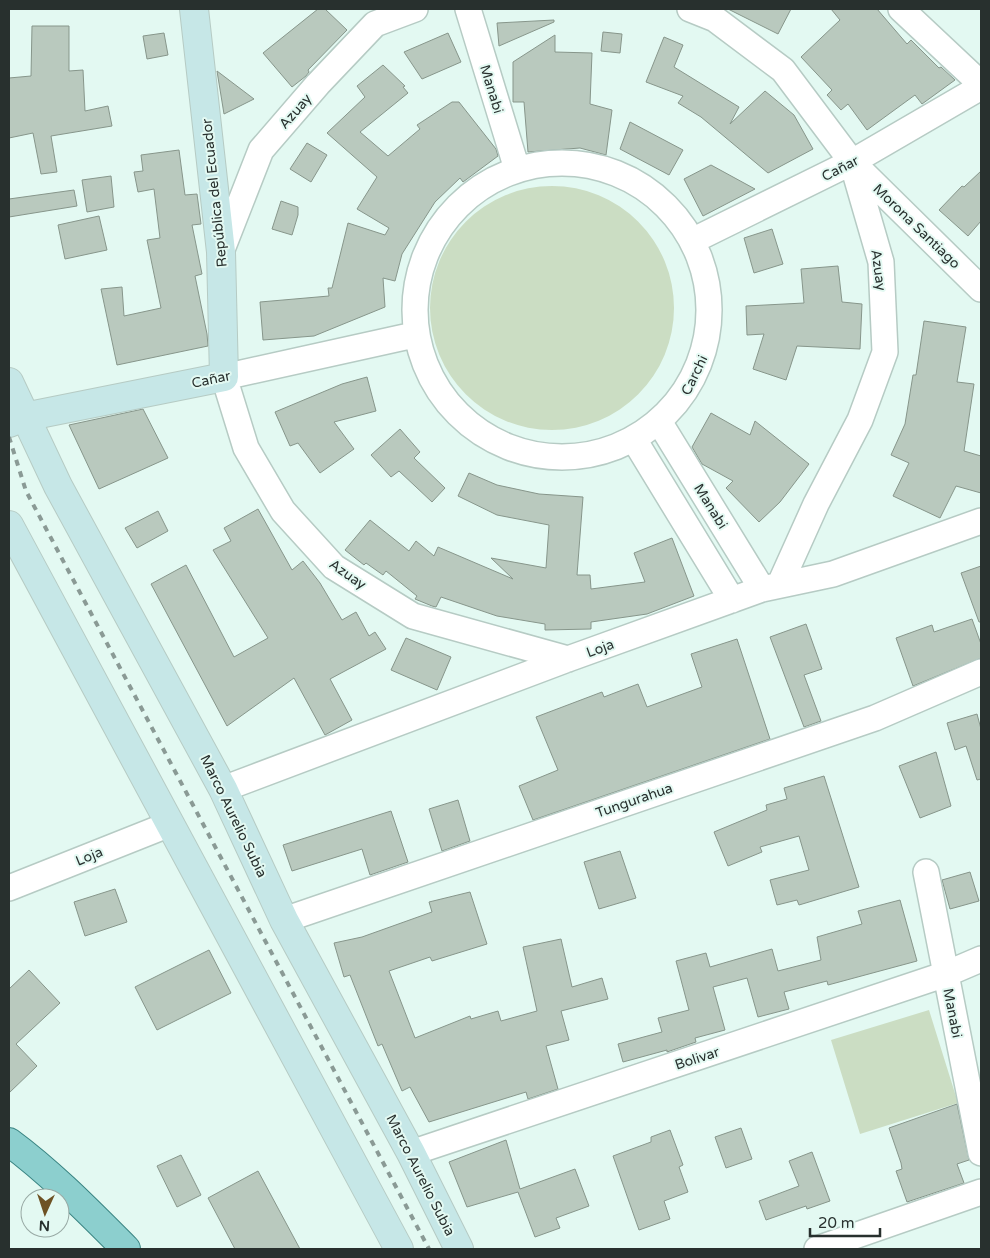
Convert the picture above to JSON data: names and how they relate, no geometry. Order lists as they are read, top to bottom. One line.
{"streets":{"main road":["Cañar","República del Ecuador","Marco Aurelio Subia"],"street":["Manabi","Azuay","Morona Santiago","Carchi","Loja","Tungurahua","Bolivar"]},"crossings":[["Manabi","Azuay"],["Manabi","Carchi"],["Manabi","Loja"],["Manabi","Bolivar"],["Azuay","Cañar"],["Azuay","República del Ecuador"],["Azuay","Morona Santiago"],["Azuay","Loja"],["Cañar","República del Ecuador"],["Cañar","Morona Santiago"],["Cañar","Carchi"],["Cañar","Marco Aurelio Subia"],["Loja","Marco Aurelio Subia"],["Tungurahua","Marco Aurelio Subia"],["Marco Aurelio Subia","Bolivar"]],"scale_bar":"20 m","north":"bottom"}
